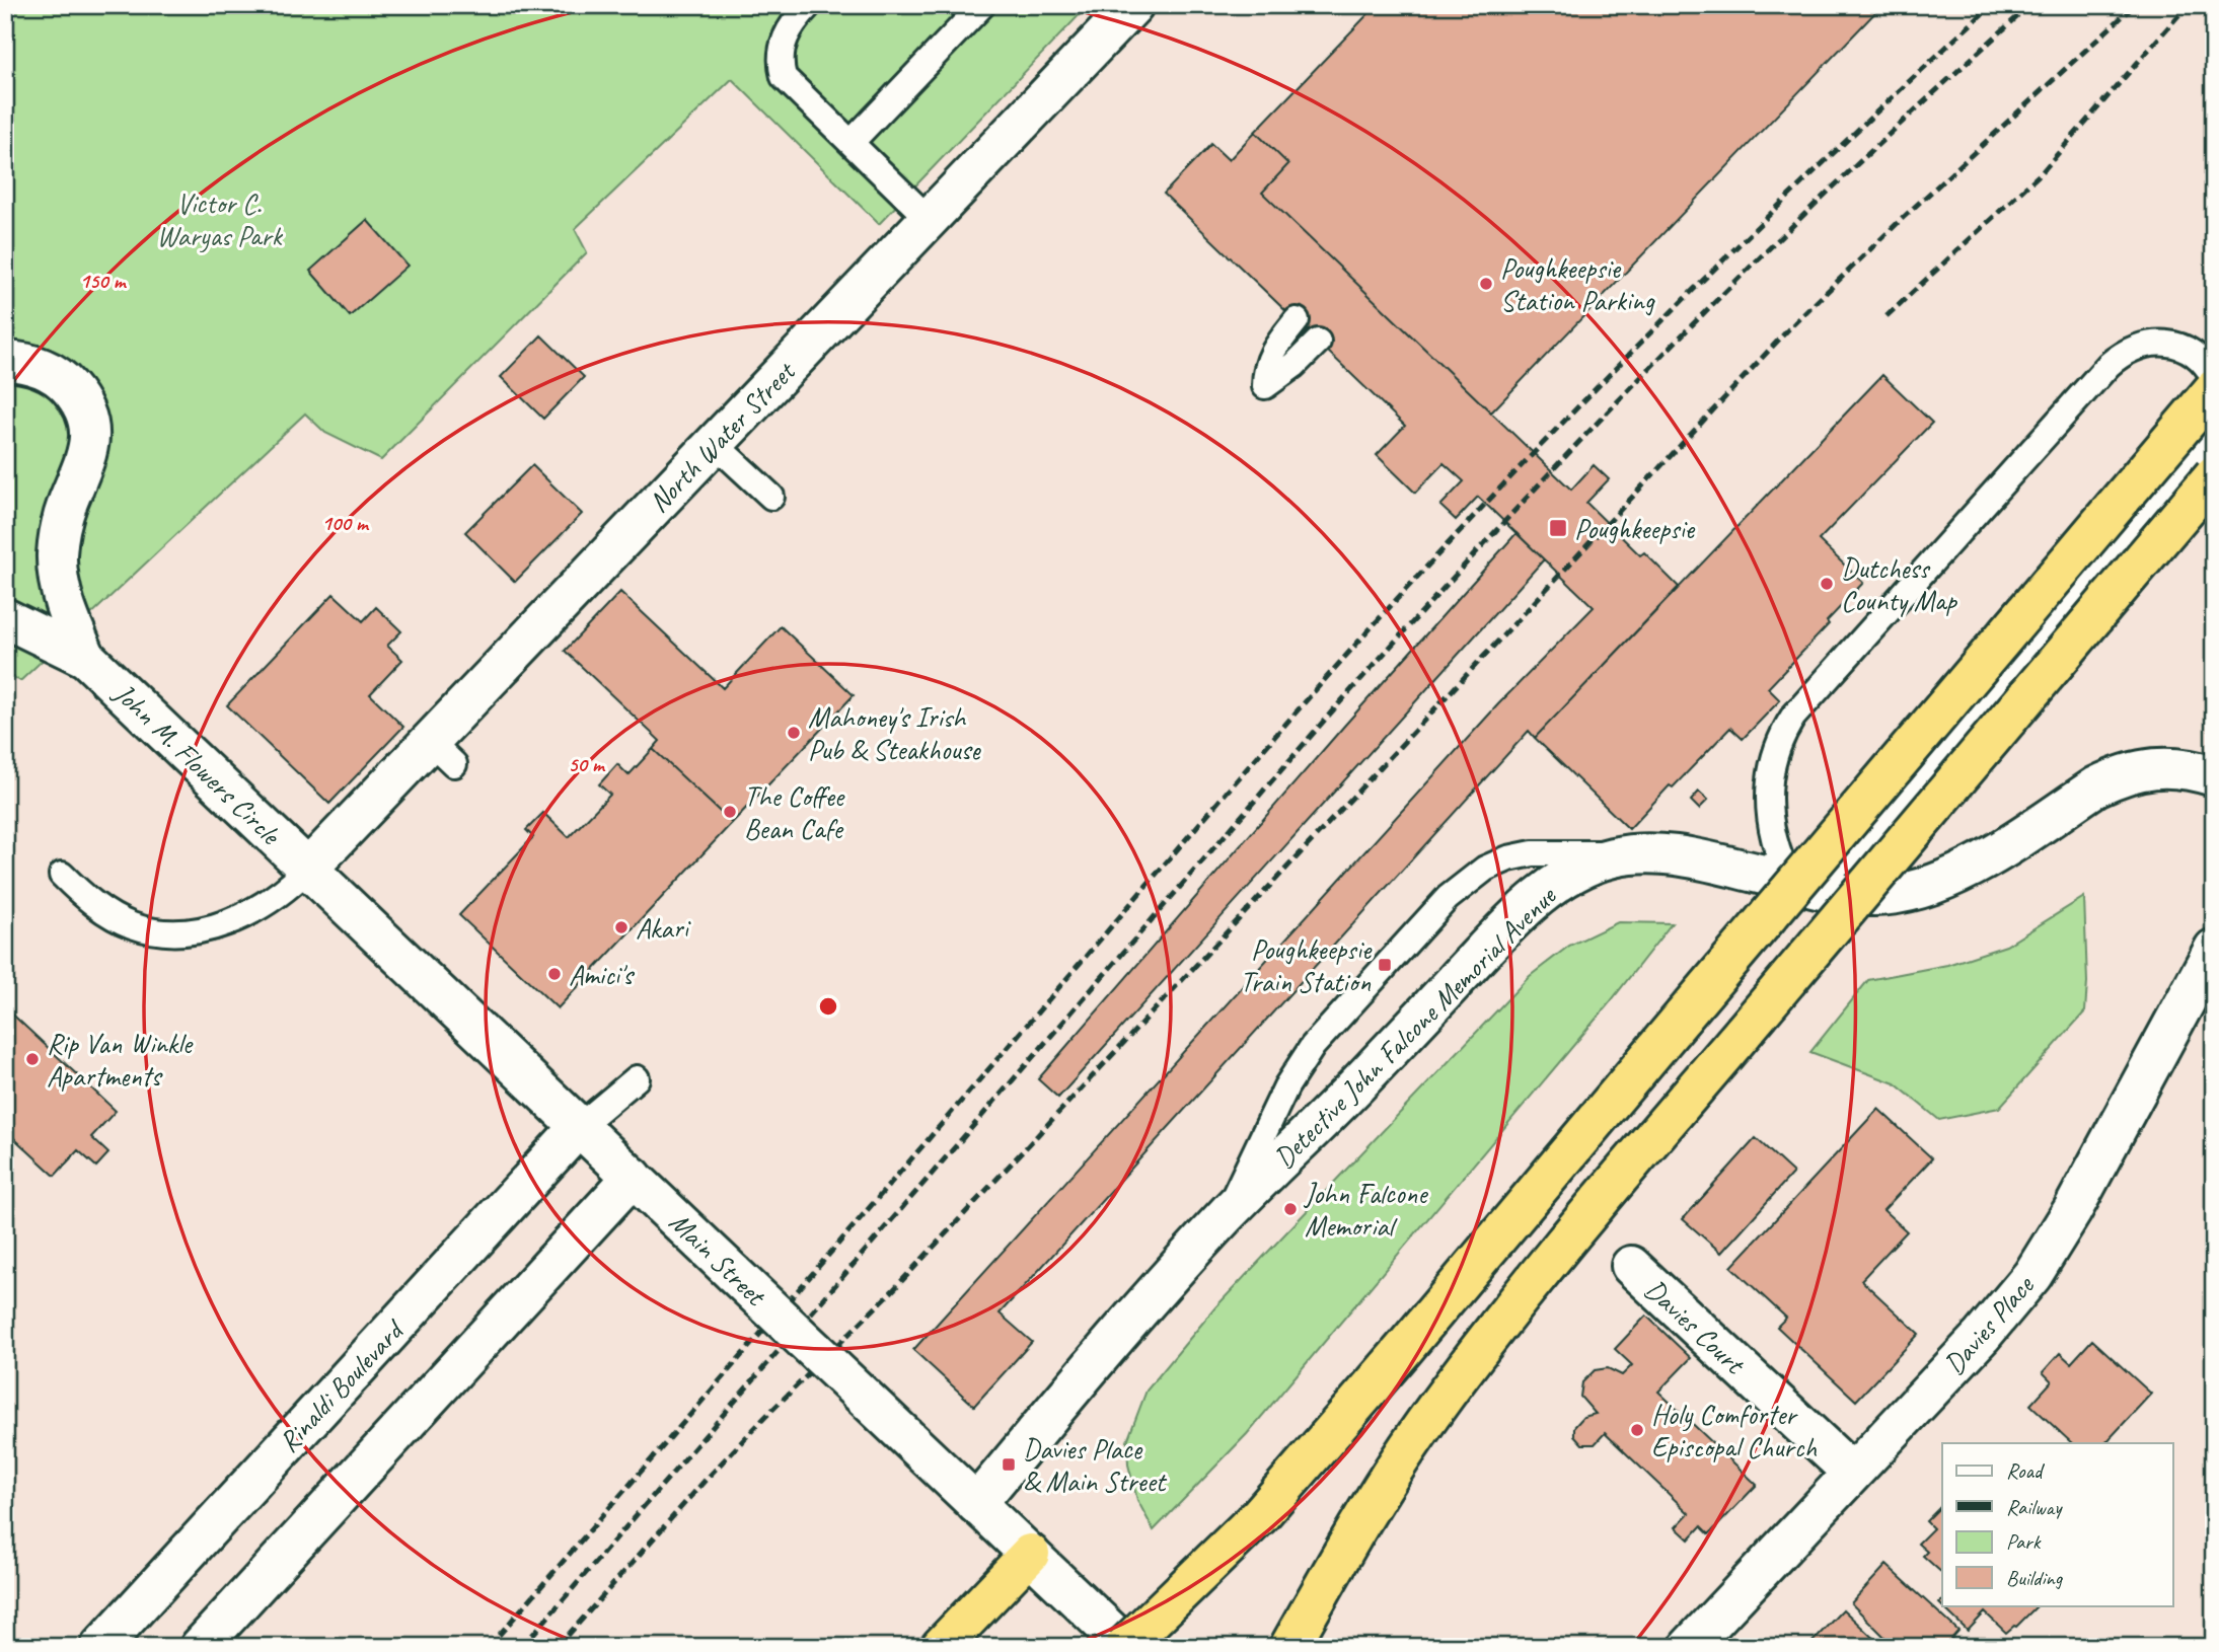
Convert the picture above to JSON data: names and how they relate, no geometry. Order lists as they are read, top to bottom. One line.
{"streets":{"street":["North Water Street","John M. Flowers Circle","Detective John Falcone Memorial Avenue","Main Street","Davies Place","Davies Court","Rinaldi Boulevard"]},"crossings":[["North Water Street","John M. Flowers Circle"],["North Water Street","Main Street"],["John M. Flowers Circle","Main Street"],["Detective John Falcone Memorial Avenue","Main Street"],["Main Street","Rinaldi Boulevard"],["Davies Place","Davies Court"]],"parks":["Victor C. Waryas Park"],"places":{"other":["Poughkeepsie Station Parking","Dutchess County Map","Mahoney's Irish Pub & Steakhouse","The Coffee Bean Cafe","Akari","Amici's","Rip Van Winkle Apartments","John Falcone Memorial","Holy Comforter Episcopal Church"],"transit":["Poughkeepsie","Poughkeepsie Train Station","Davies Place & Main Street"]},"legend":["Road","Railway","Park","Building"],"rings":["150 m","100 m","50 m"]}
